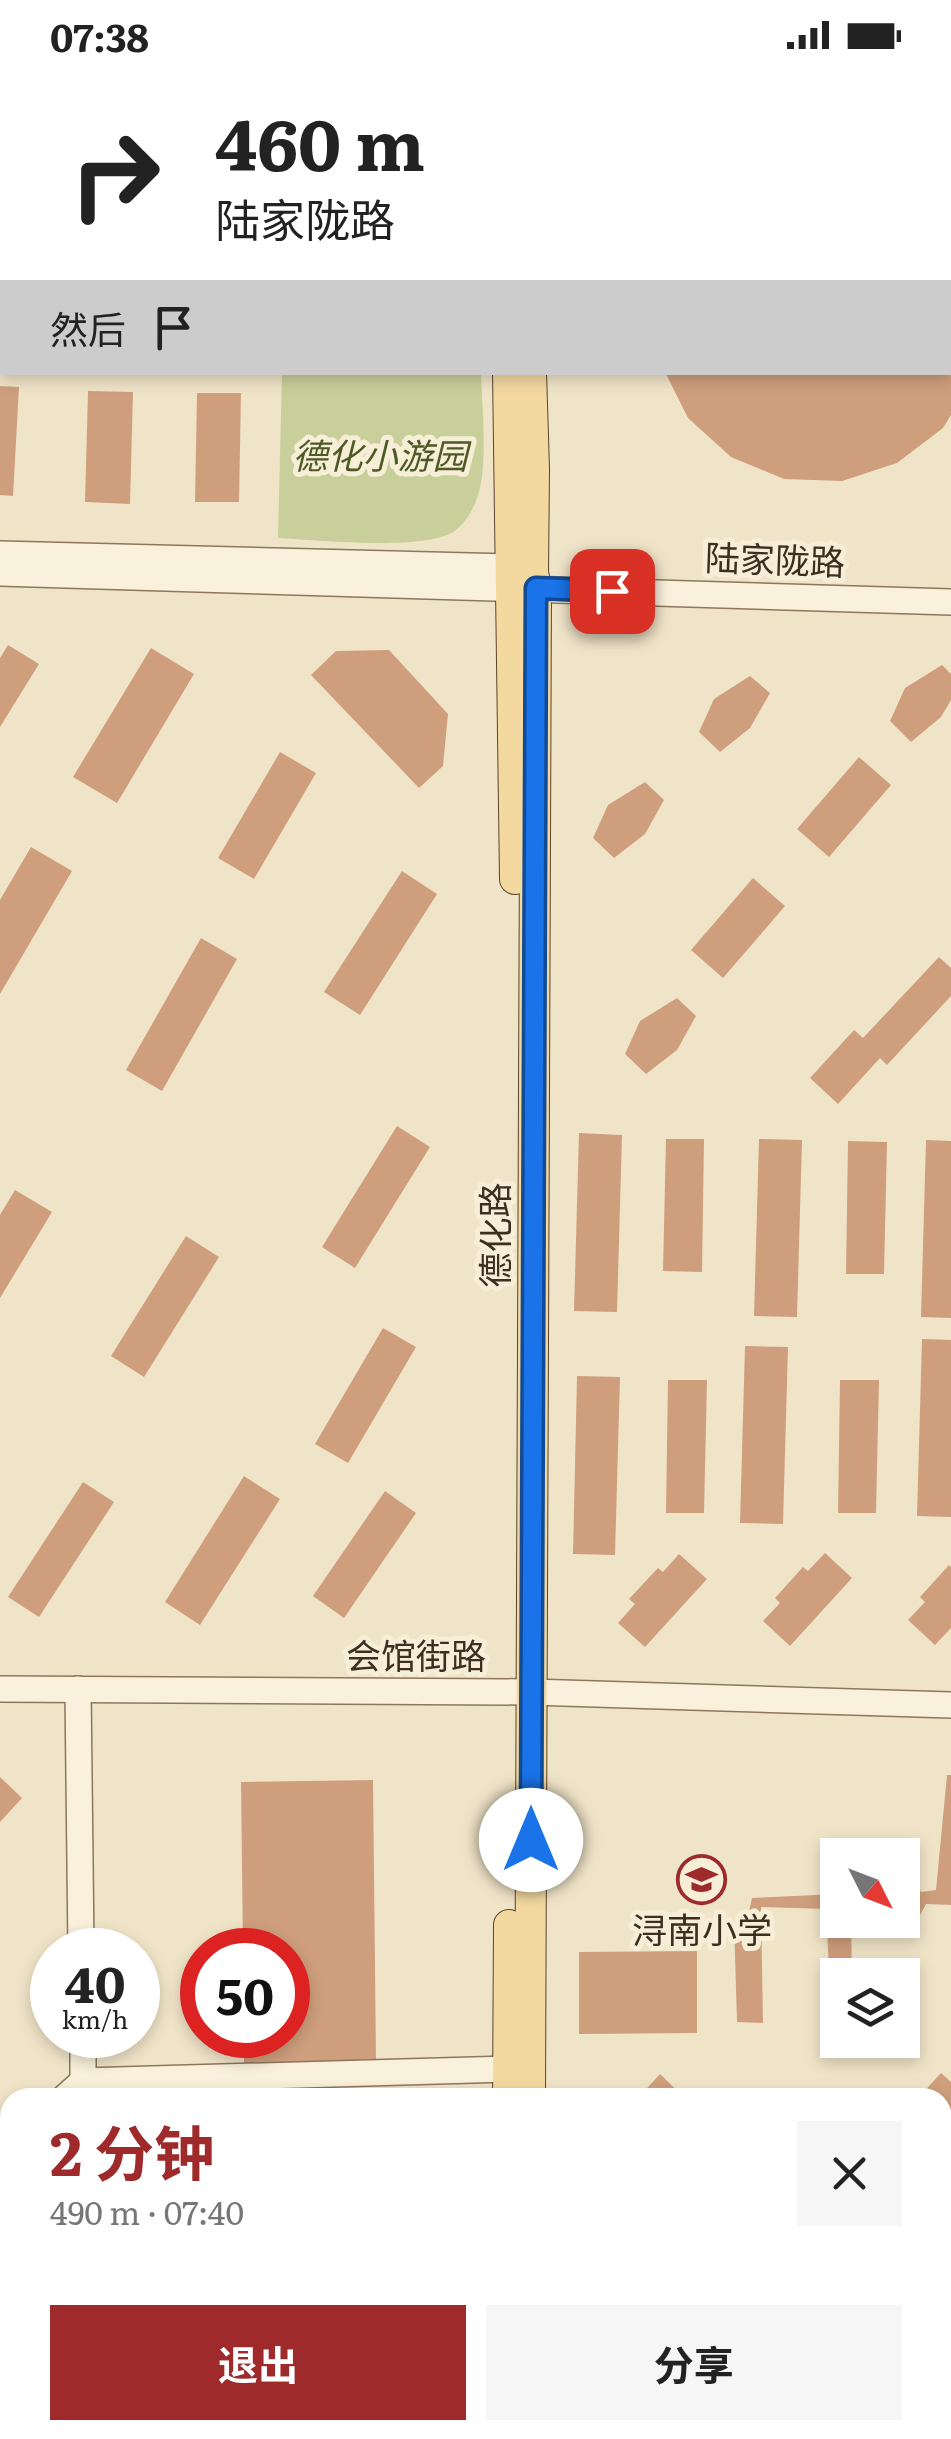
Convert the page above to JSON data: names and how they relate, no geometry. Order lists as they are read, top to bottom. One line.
{"streets":{"main road":["德化路"],"street":["陆家陇路","会馆街路"]},"crossings":[["陆家陇路","德化路"],["德化路","会馆街路"]],"parks":["德化小游园"],"places":{"school or university":["浔南小学"]},"north":"bottom right","page":{"status":"07:38","turn":["460 m","陆家陇路"],"then":"然后","speed":"40 km/h","limit":"50","heading":["2 分钟","490 m · 07:40"],"buttons":["退出","分享"]}}
